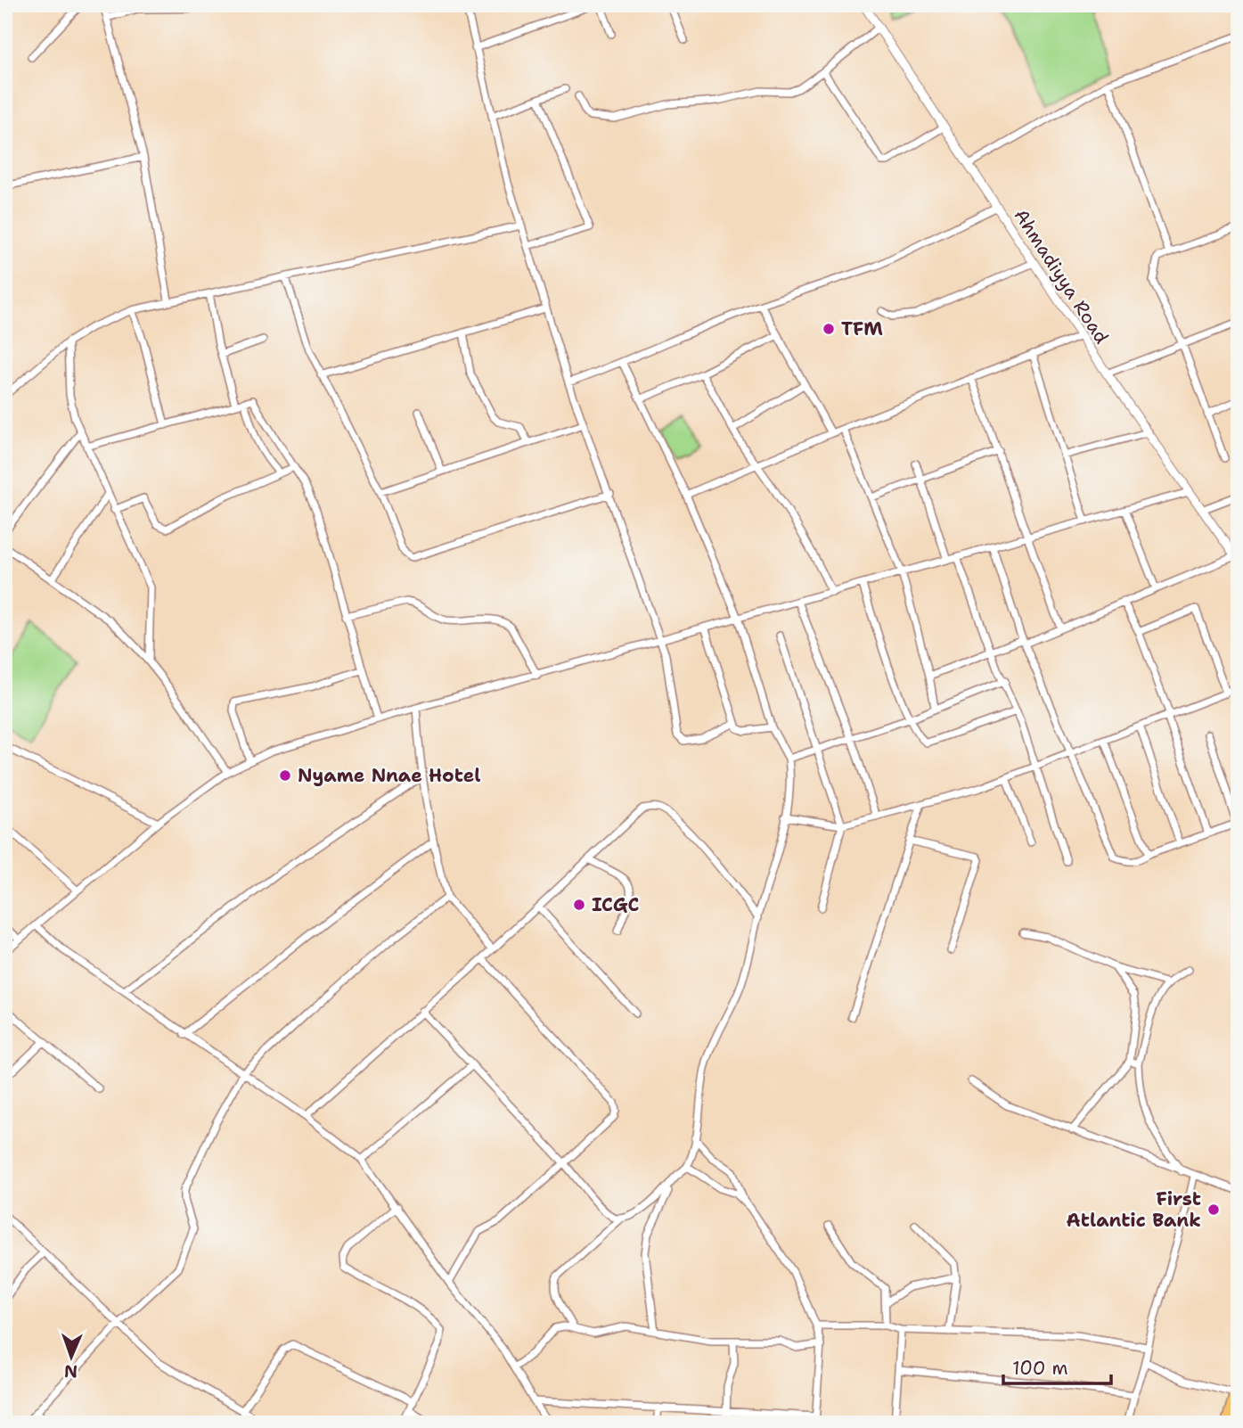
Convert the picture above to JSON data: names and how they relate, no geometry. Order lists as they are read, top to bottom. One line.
{"streets":{"street":["Ahmadiyya Road"]},"places":["TFM","Nyame Nnae Hotel","ICGC","First Atlantic Bank"],"scale_bar":"100 m","north":"bottom"}
